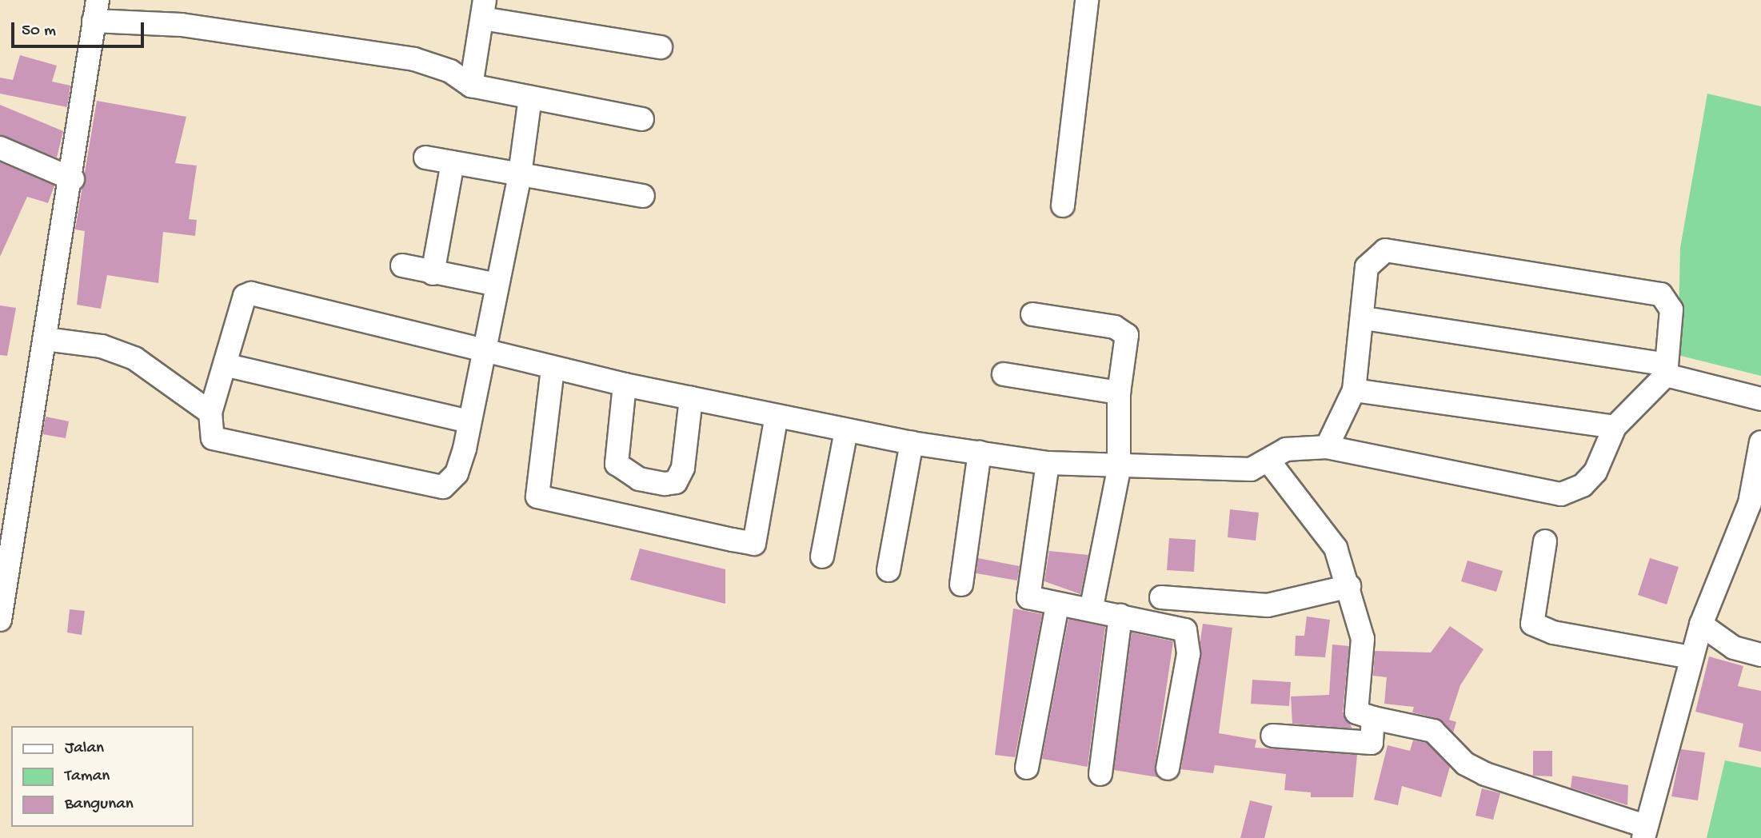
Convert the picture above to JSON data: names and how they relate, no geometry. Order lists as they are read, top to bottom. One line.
{"legend":["Jalan","Taman","Bangunan"],"scale_bar":"50 m"}
